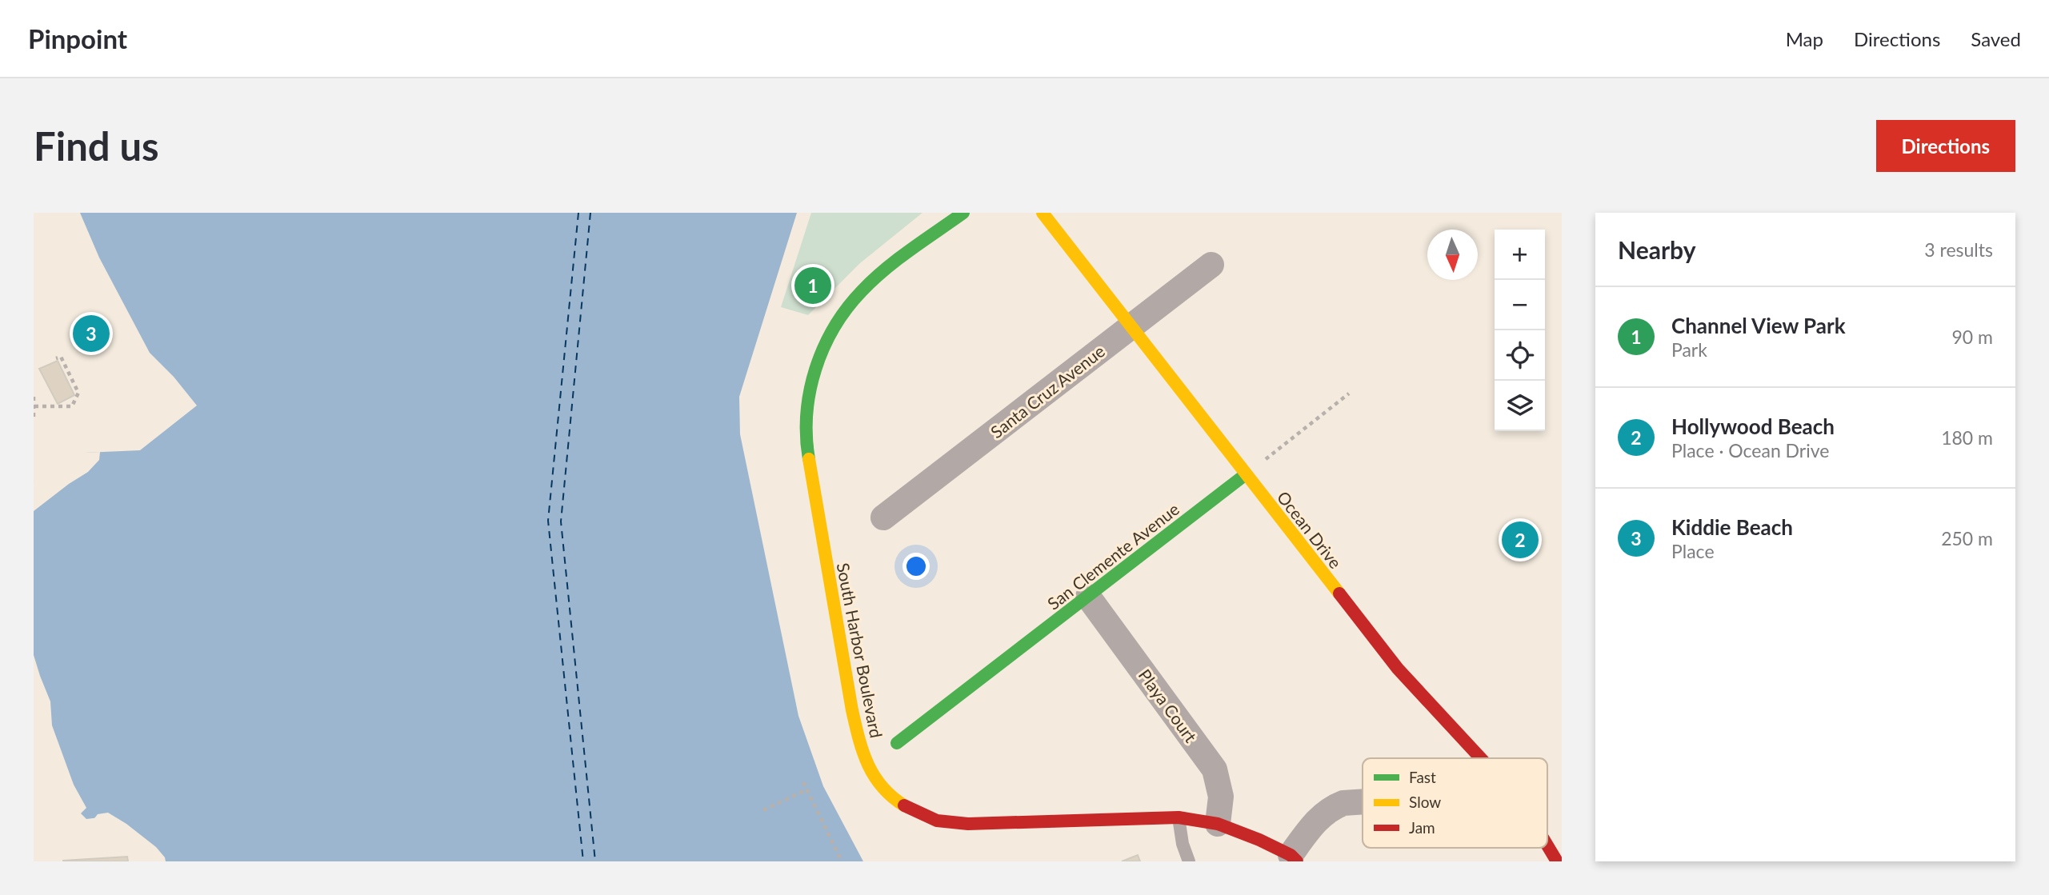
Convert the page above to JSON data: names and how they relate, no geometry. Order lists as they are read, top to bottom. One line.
{"streets":{"street":["Santa Cruz Avenue","Ocean Drive","San Clemente Avenue","South Harbor Boulevard","Playa Court"]},"crossings":[["Santa Cruz Avenue","Ocean Drive"],["Ocean Drive","San Clemente Avenue"],["San Clemente Avenue","Playa Court"],["South Harbor Boulevard","Playa Court"]],"legend":["Fast","Slow","Jam"],"north":"bottom","page":{"header":"Pinpoint","nav":["Map","Directions","Saved"],"buttons":"Directions","title":"Find us","heading":["Nearby","3 results"],"map_buttons":["+","−"],"pins":["1","3","2"],"list":[{"mark":"1","name":"Channel View Park","note":"Park","value":"90 m"},{"mark":"2","name":"Hollywood Beach","note":"Place · Ocean Drive","value":"180 m"},{"mark":"3","name":"Kiddie Beach","note":"Place","value":"250 m"}]}}
